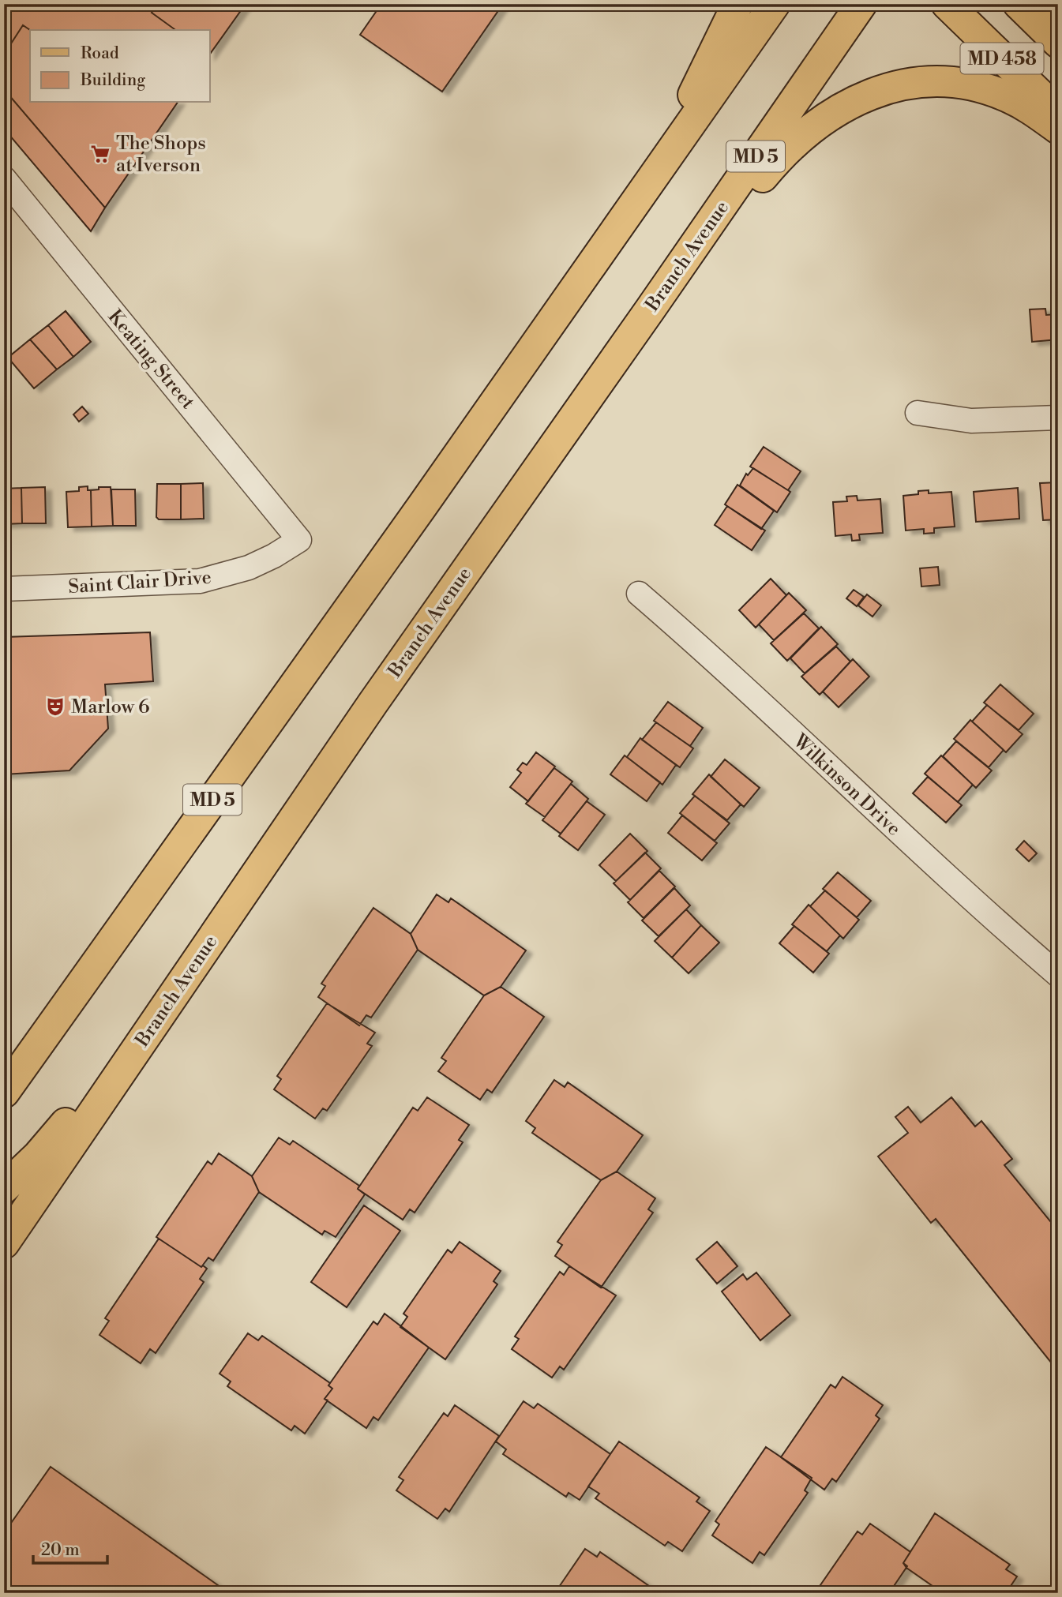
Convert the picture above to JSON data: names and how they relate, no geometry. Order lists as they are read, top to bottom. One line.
{"streets":{"main road":["MD 458","MD 5","Branch Avenue"],"street":["Keating Street","Saint Clair Drive","Wilkinson Drive"]},"crossings":[["Keating Street","Saint Clair Drive"]],"places":{"supermarket":["The Shops at Iverson"],"theatre":["Marlow 6"]},"legend":["Road","Building"],"scale_bar":"20 m"}
